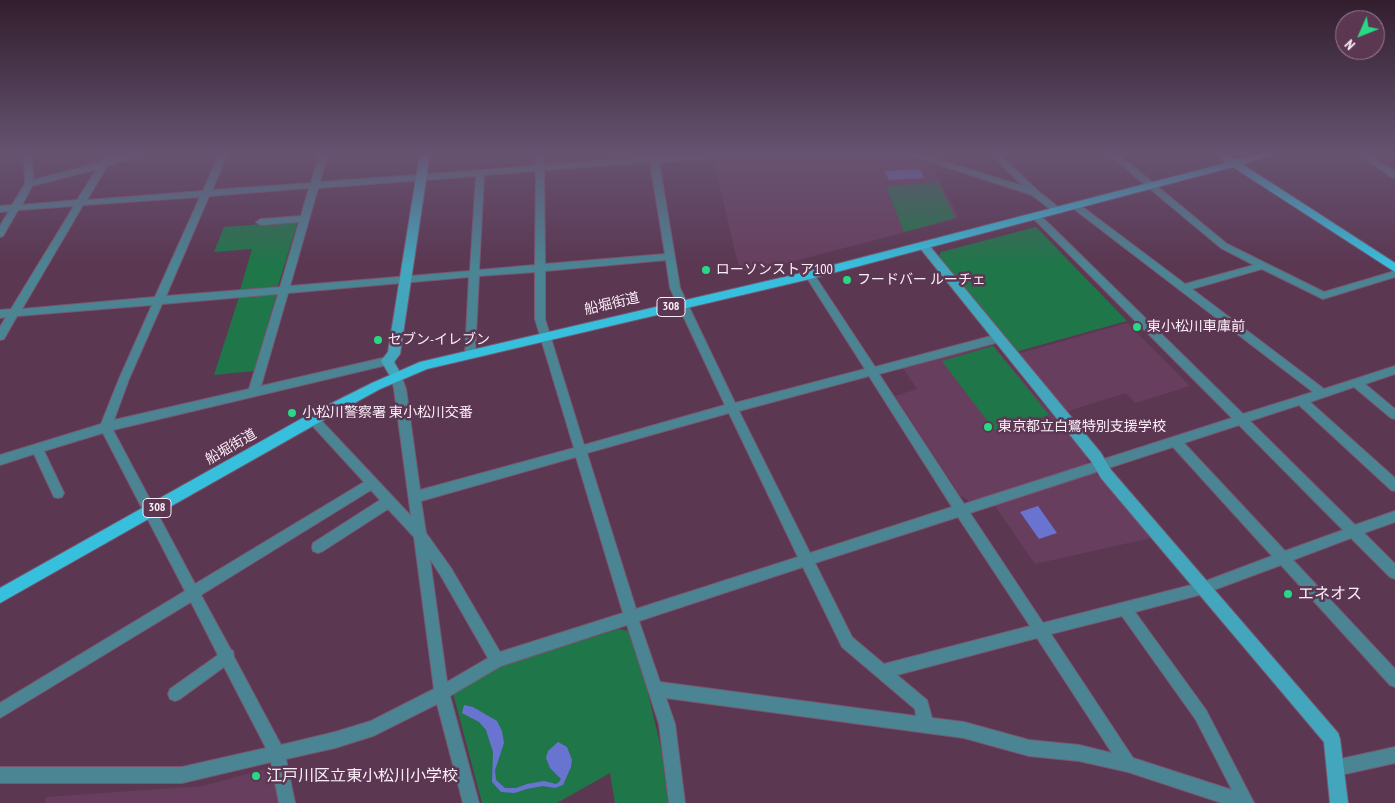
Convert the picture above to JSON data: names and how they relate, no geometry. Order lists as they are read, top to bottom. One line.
{"streets":{"main road":["船堀街道","308"]},"places":["ローソンストア100","フードバー ルーチェ","東小松川車庫前","セブン-イレブン","小松川警察署 東小松川交番","東京都立白鷺特別支援学校","エネオス","江戸川区立東小松川小学校"],"north":"bottom left"}
